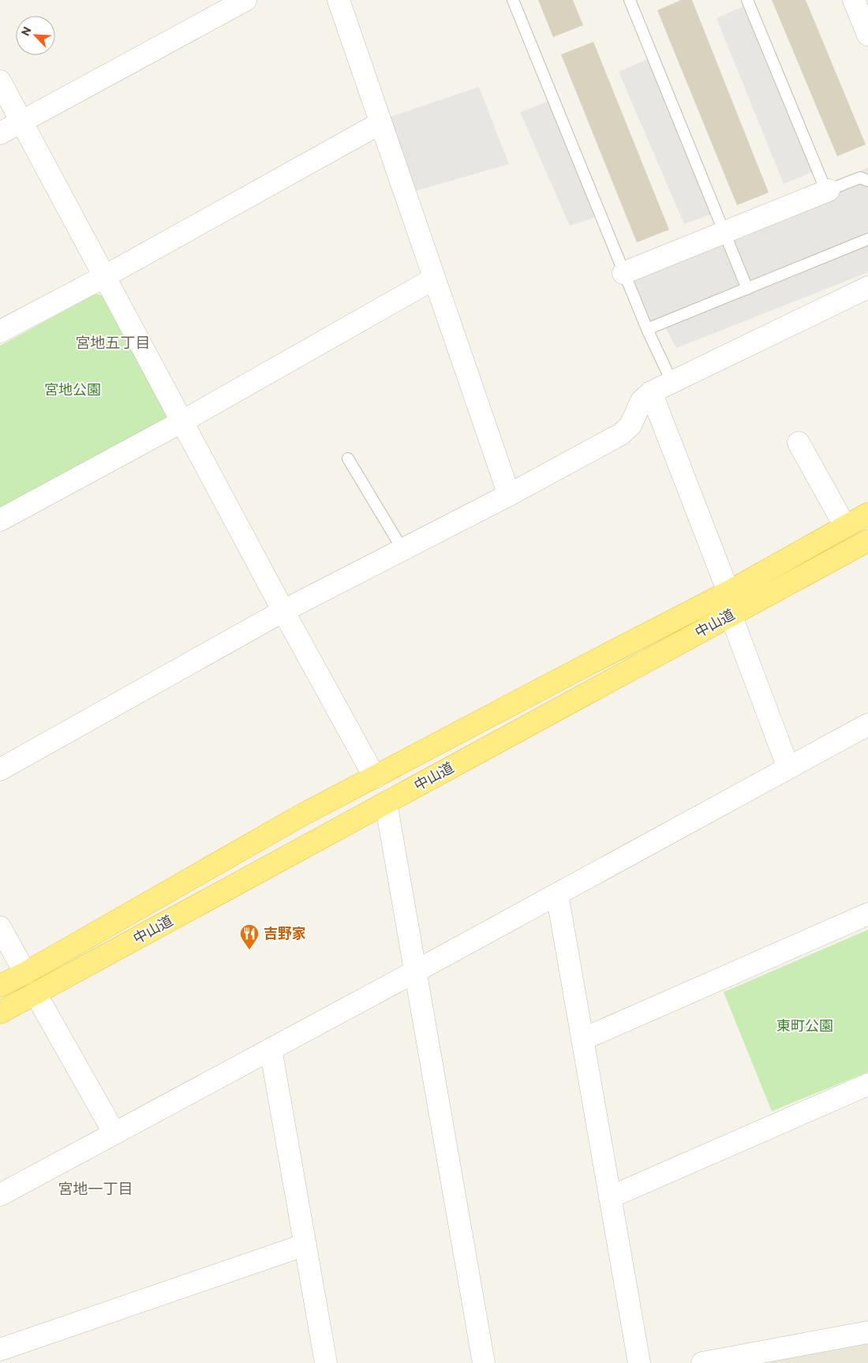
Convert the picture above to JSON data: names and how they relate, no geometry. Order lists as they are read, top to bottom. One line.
{"streets":{"highway":["中山道"]},"districts":["宮地五丁目","宮地一丁目"],"parks":["宮地公園","東町公園"],"places":{"restaurant":["吉野家"]},"north":"top left"}
